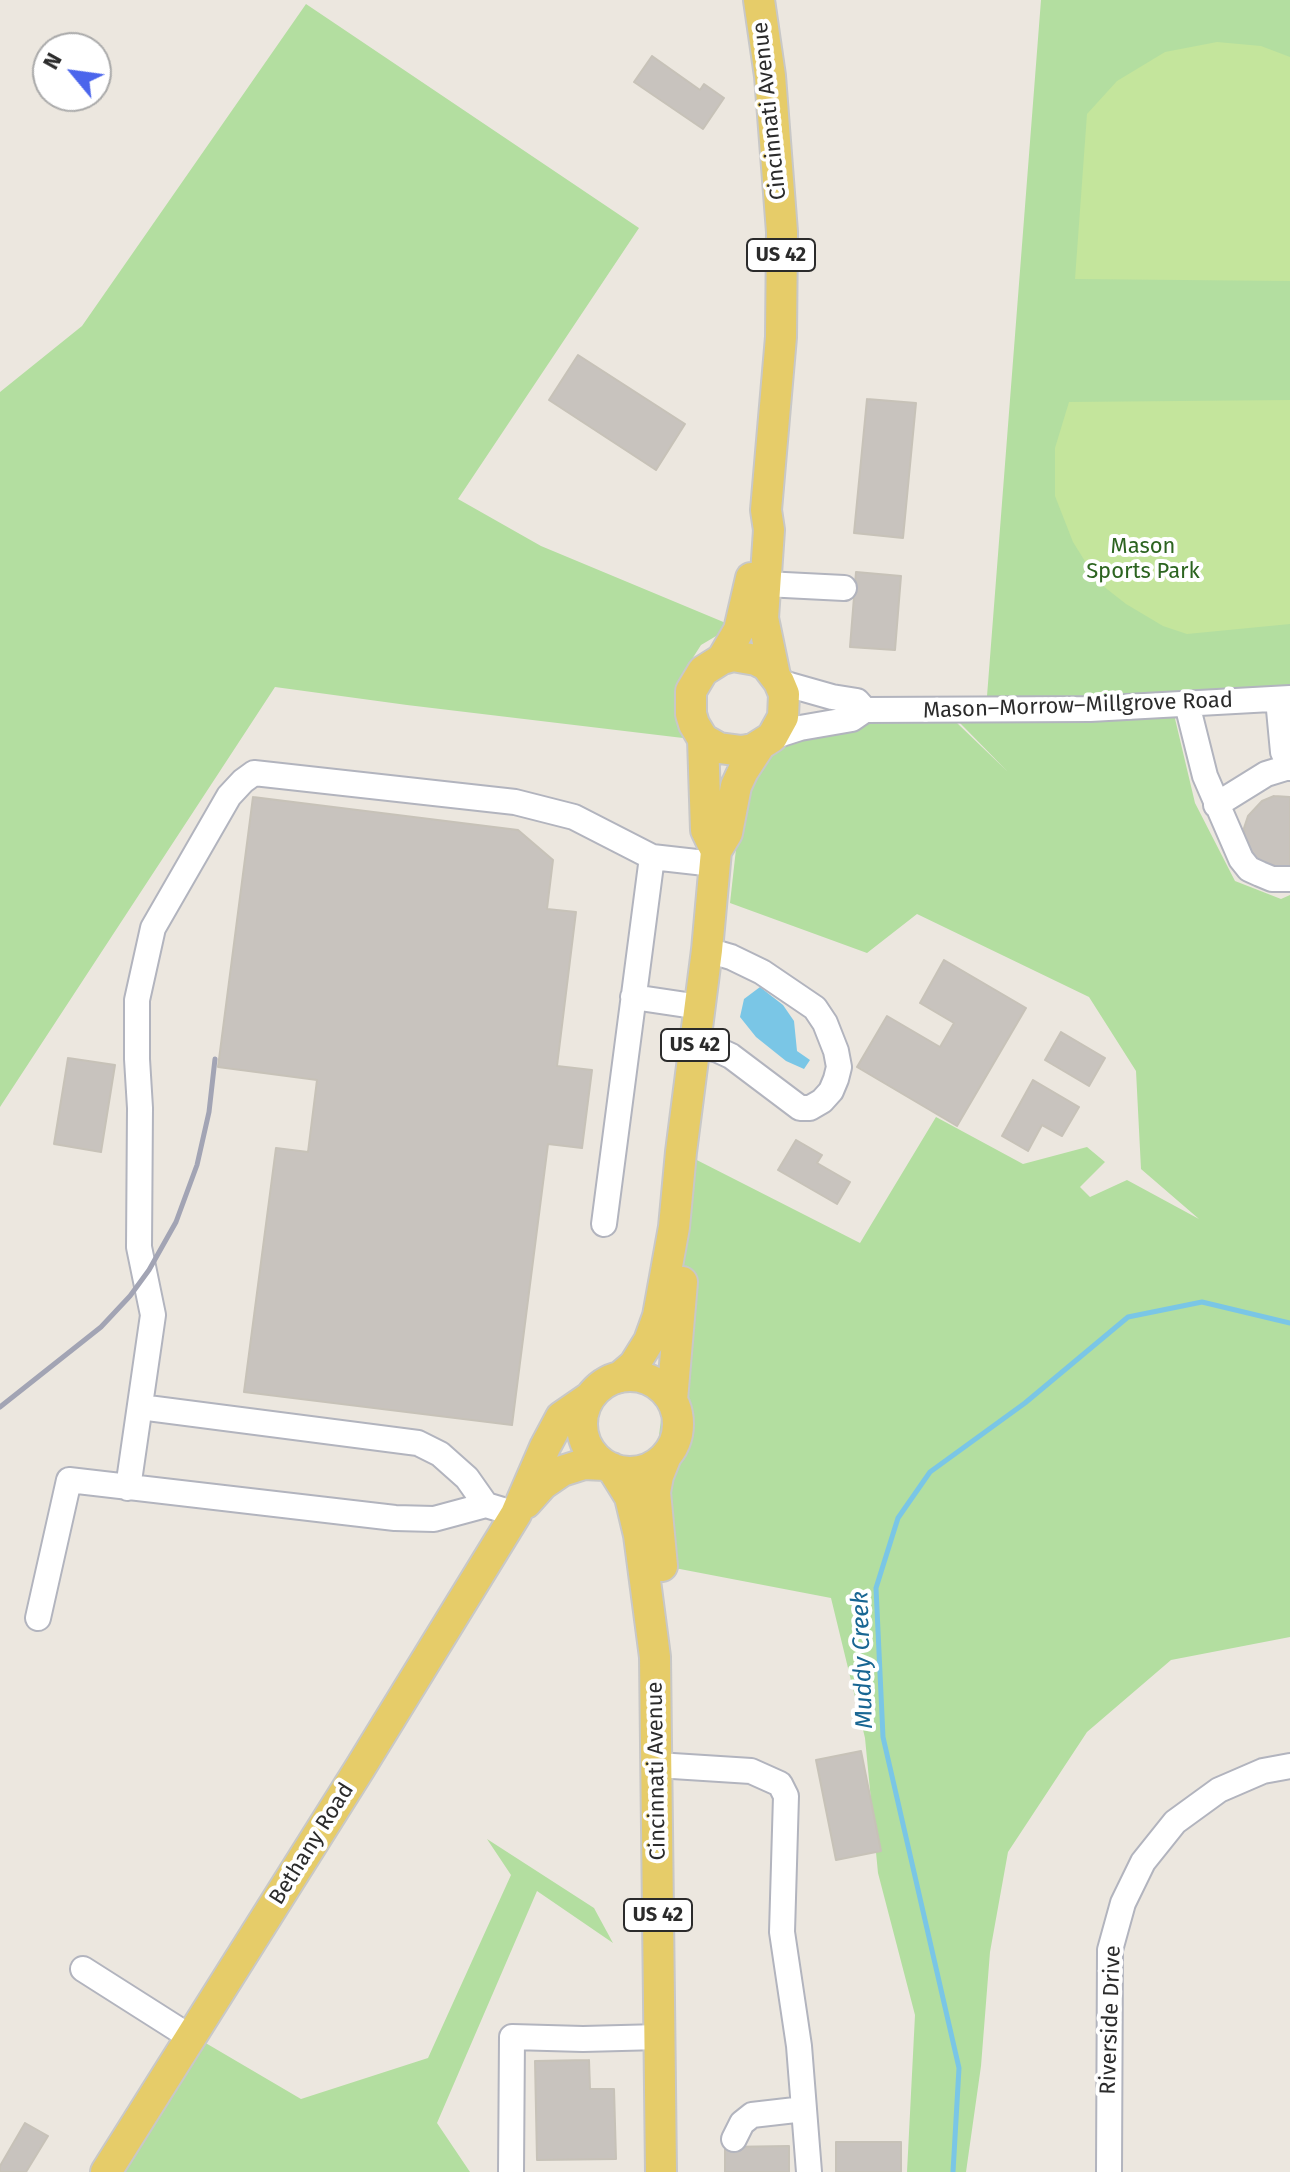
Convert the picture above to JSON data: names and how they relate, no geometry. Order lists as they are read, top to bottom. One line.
{"streets":{"main road":["Cincinnati Avenue","US 42","Bethany Road"],"street":["Mason–Morrow–Millgrove Road","Riverside Drive"]},"crossings":[["Cincinnati Avenue","US 42"],["Cincinnati Avenue","Mason–Morrow–Millgrove Road"],["Cincinnati Avenue","Bethany Road"],["US 42","Mason–Morrow–Millgrove Road"],["US 42","Bethany Road"]],"water":["Muddy Creek"],"parks":["Mason Sports Park"],"north":"top left"}
